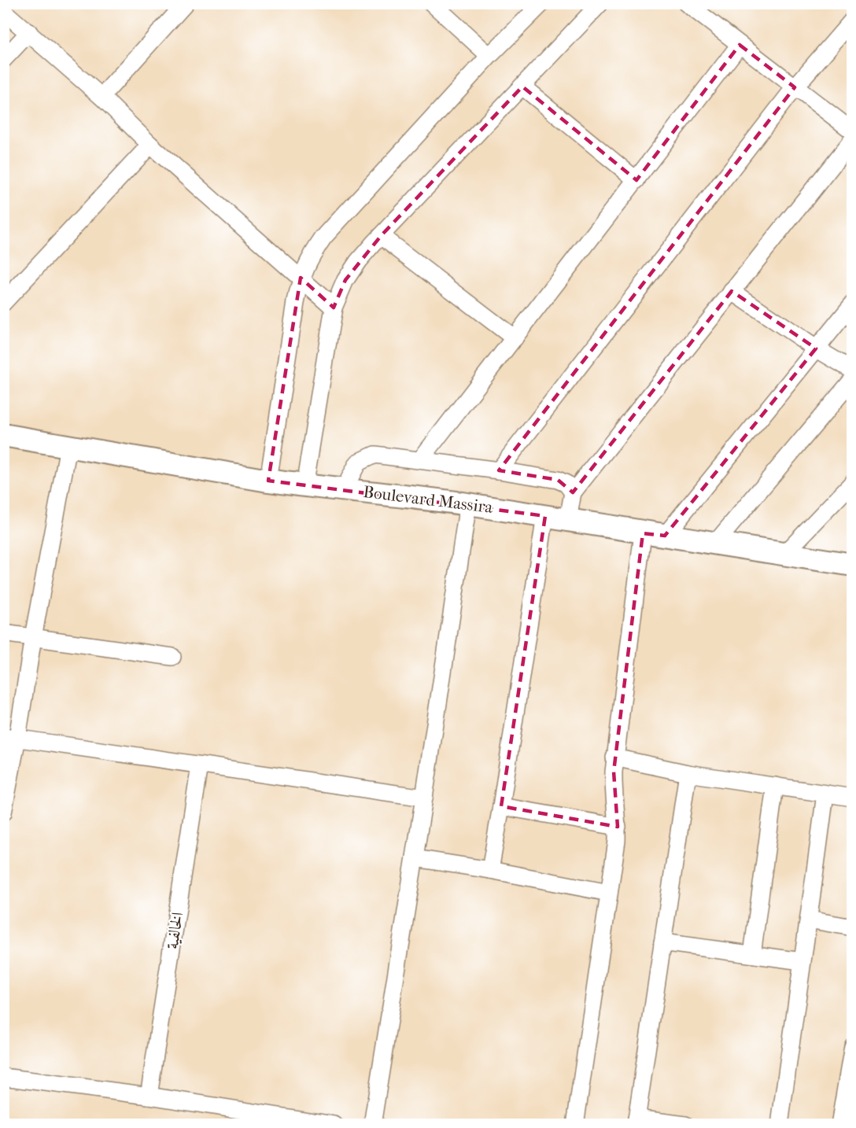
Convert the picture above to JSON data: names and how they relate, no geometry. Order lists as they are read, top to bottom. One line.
{"streets":{"main road":["Boulevard Massira"],"street":["الخالفية"]}}
